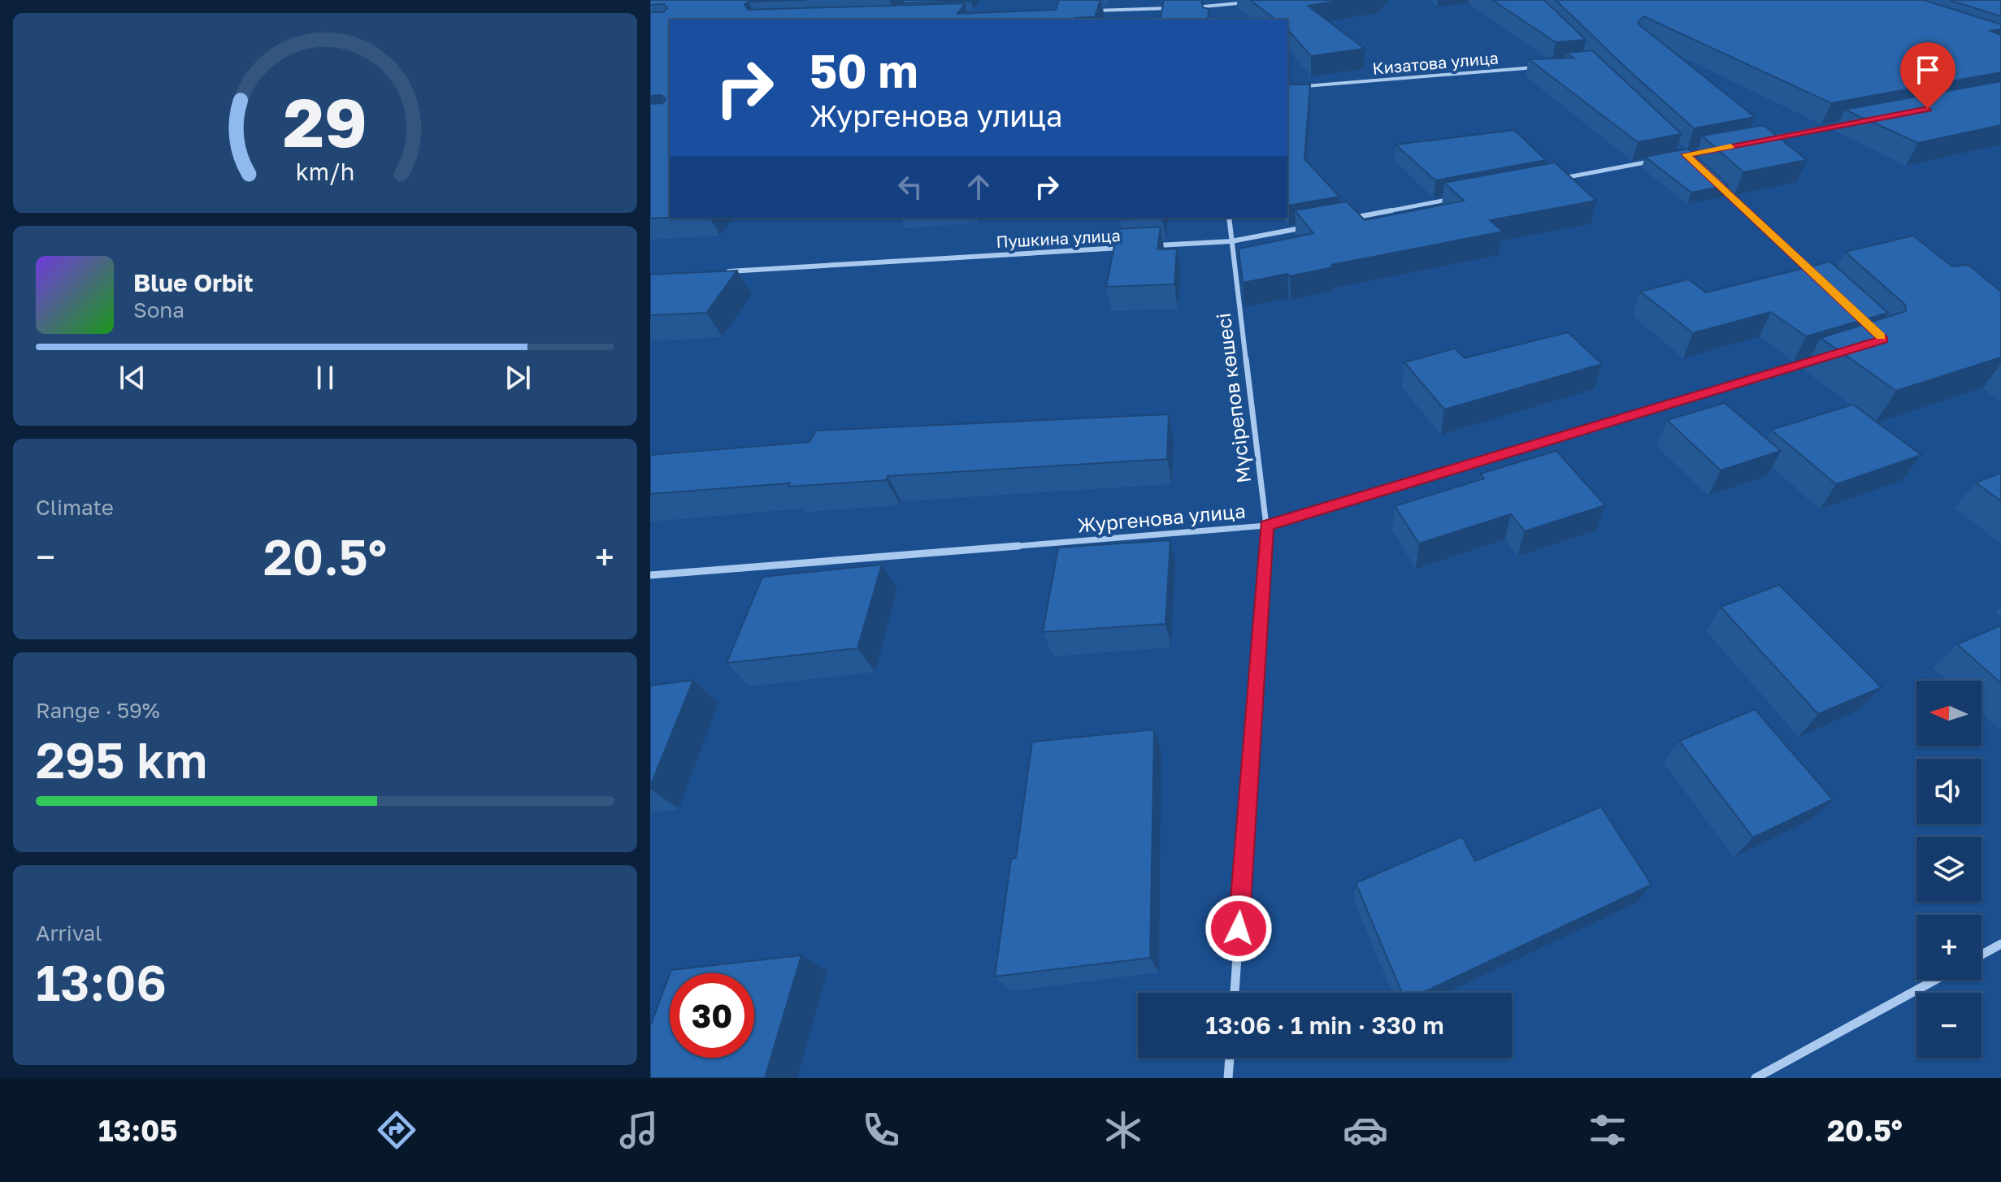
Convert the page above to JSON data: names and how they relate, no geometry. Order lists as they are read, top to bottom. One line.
{"streets":{"street":["Кизатова улица","Пушкина улица","Мүсірепов көшесі","Жургенова улица"]},"crossings":[["Мүсірепов көшесі","Жургенова улица"]],"north":"left","page":{"turn":["50 m","Жургенова улица"],"song":["Blue Orbit","Sona"],"tile":["Climate",["Range · 59%","295 km"],["Arrival","13:06"]],"heat":["−","20.5°","+"],"map_buttons":["+","−"],"limit":"30","trip":"13:06 · 1 min · 330 m","tabs":["13:05","20.5°"],"gauge":["29","km/h"]}}
